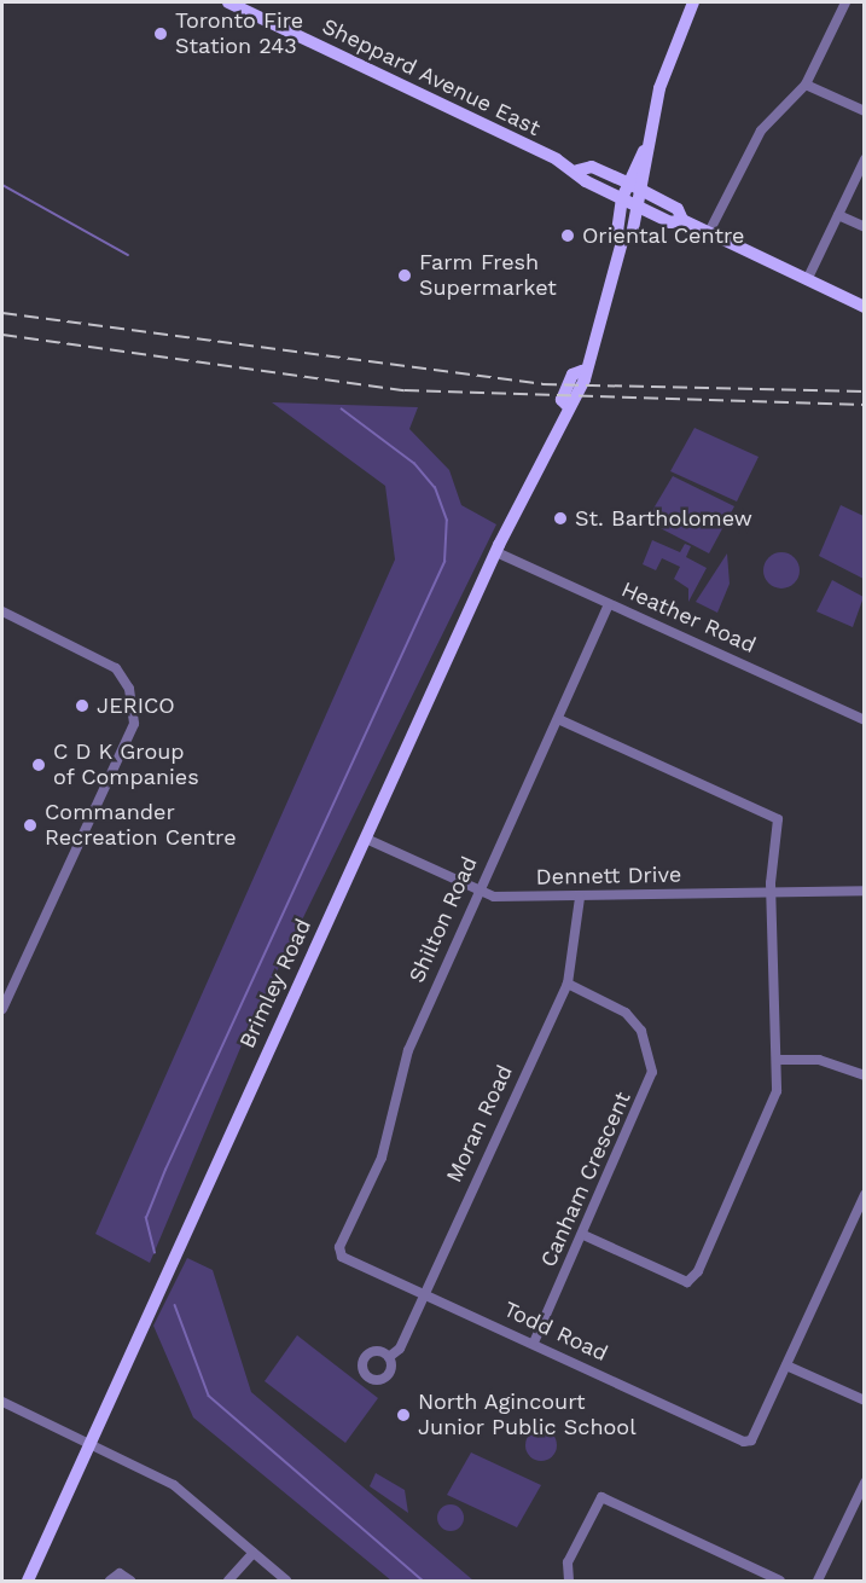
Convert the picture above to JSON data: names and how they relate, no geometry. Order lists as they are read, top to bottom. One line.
{"streets":{"main road":["Sheppard Avenue East","Brimley Road"],"street":["Heather Road","Dennett Drive","Shilton Road","Moran Road","Canham Crescent","Todd Road"]},"crossings":[["Sheppard Avenue East","Brimley Road"],["Heather Road","Shilton Road"],["Heather Road","Brimley Road"],["Dennett Drive","Shilton Road"],["Dennett Drive","Brimley Road"],["Dennett Drive","Moran Road"],["Shilton Road","Todd Road"],["Moran Road","Canham Crescent"],["Moran Road","Todd Road"],["Canham Crescent","Todd Road"]],"places":["Toronto Fire Station 243","Oriental Centre","Farm Fresh Supermarket","St. Bartholomew","JERICO","C D K Group of Companies","Commander Recreation Centre","North Agincourt Junior Public School"]}
